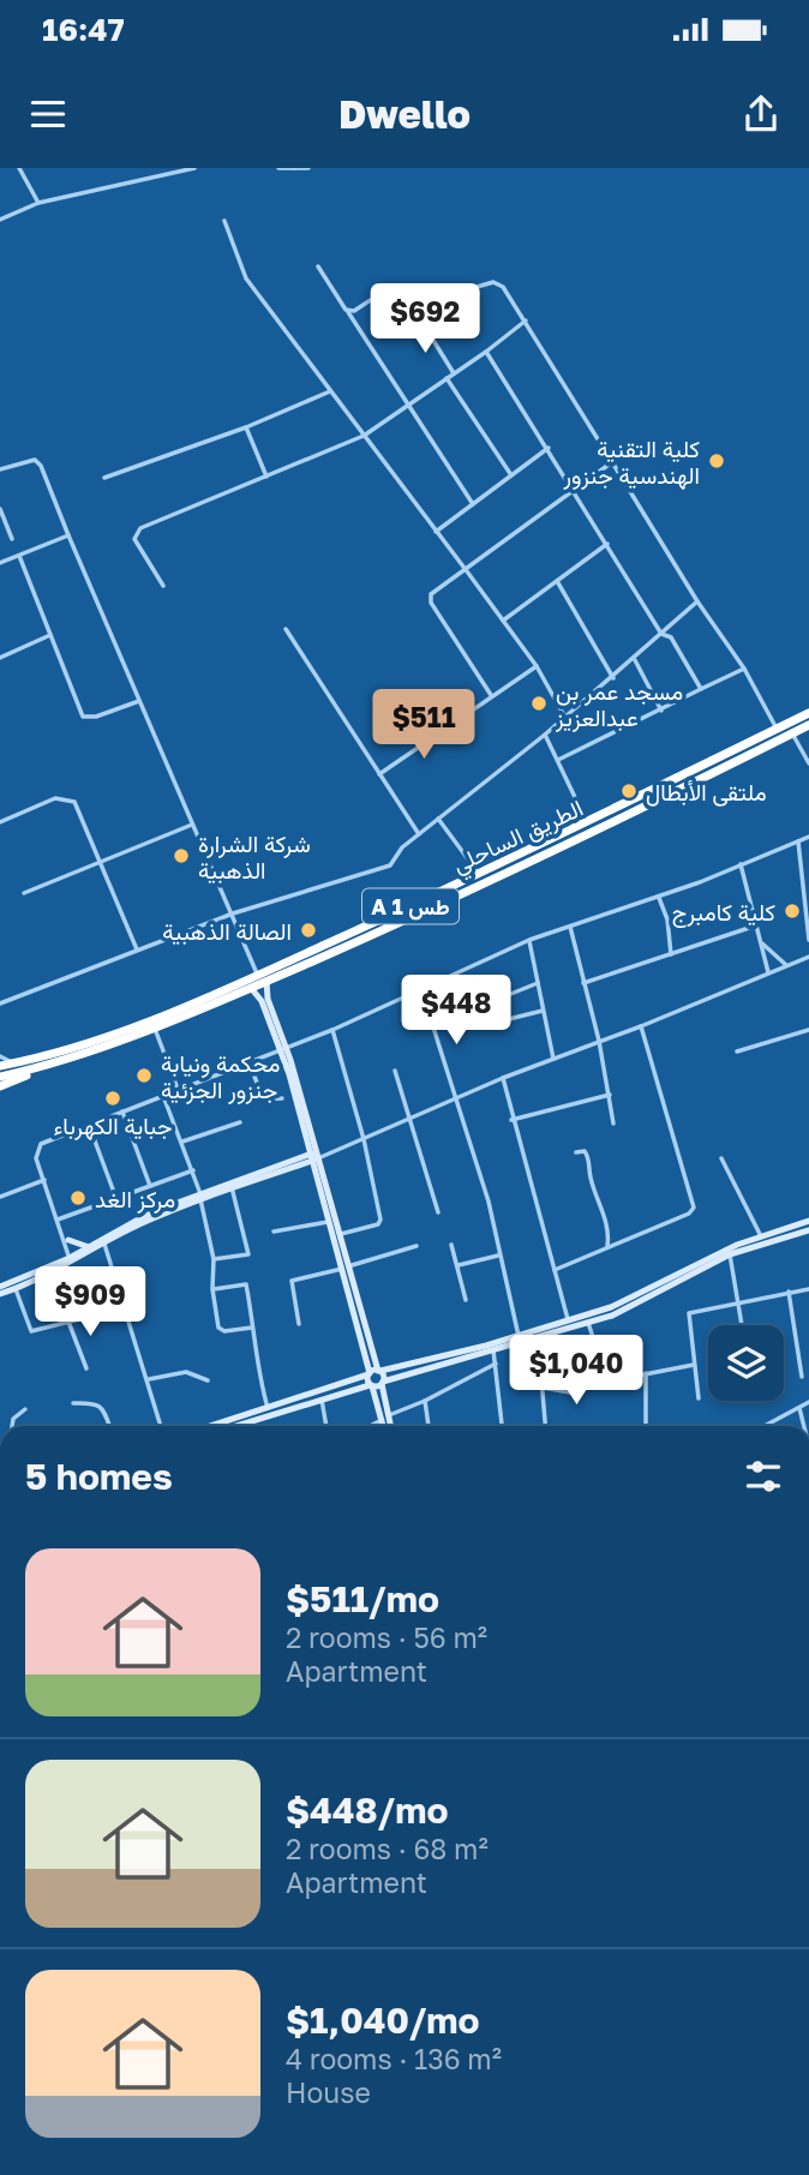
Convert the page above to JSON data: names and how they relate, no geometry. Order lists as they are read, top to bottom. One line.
{"streets":{"highway":["الطريق الساحلي","A 1 طس"]},"places":["كلية التقنية الهندسية جنزور","مسجد عمر بن عبدالعزيز","ملتقى الأبطال","شركة الشرارة الذهبية","كلية كامبرج","الصالة الذهبية","محكمة ونيابة جنزور الجزئية","جباية الكهرباء","مركز الغد"],"page":{"status":"16:47","header":"Dwello","price":["$692","$511","$448","$909","$1,040"],"heading":"5 homes","list":[{"name":"$511/mo","note":"2 rooms · 56 m² · Apartment"},{"name":"$448/mo","note":"2 rooms · 68 m² · Apartment"},{"name":"$1,040/mo","note":"4 rooms · 136 m² · House"}]}}
